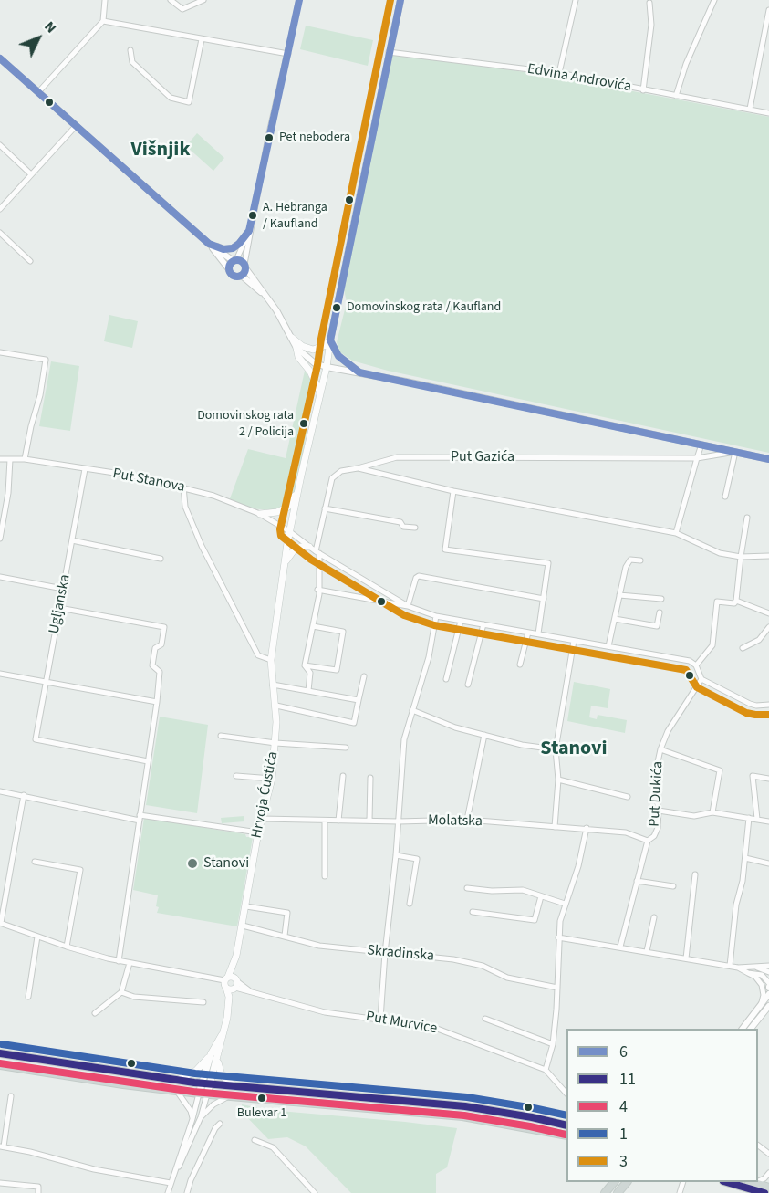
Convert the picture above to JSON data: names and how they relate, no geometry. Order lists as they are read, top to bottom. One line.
{"streets":{"main road":["Hrvoja Ćustića"],"street":["Edvina Androvića","Put Gazića","Put Stanova","Ugljanska","Put Dukića","Molatska","Skradinska","Put Murvice"]},"crossings":[["Put Gazića","Put Stanova"],["Put Stanova","Ugljanska"],["Put Dukića","Molatska"],["Hrvoja Ćustića","Molatska"],["Hrvoja Ćustića","Skradinska"],["Hrvoja Ćustića","Put Murvice"]],"districts":["Višnjik","Stanovi"],"places":["Pet nebodera","A. Hebranga / Kaufland","Domovinskog rata / Kaufland","Domovinskog rata 2 / Policija","Stanovi","Bulevar 1"],"lines":["transit line 6","transit line 3","transit line 1","transit line 11","transit line 4"],"legend":["6","11","4","1","3"],"north":"top right"}
